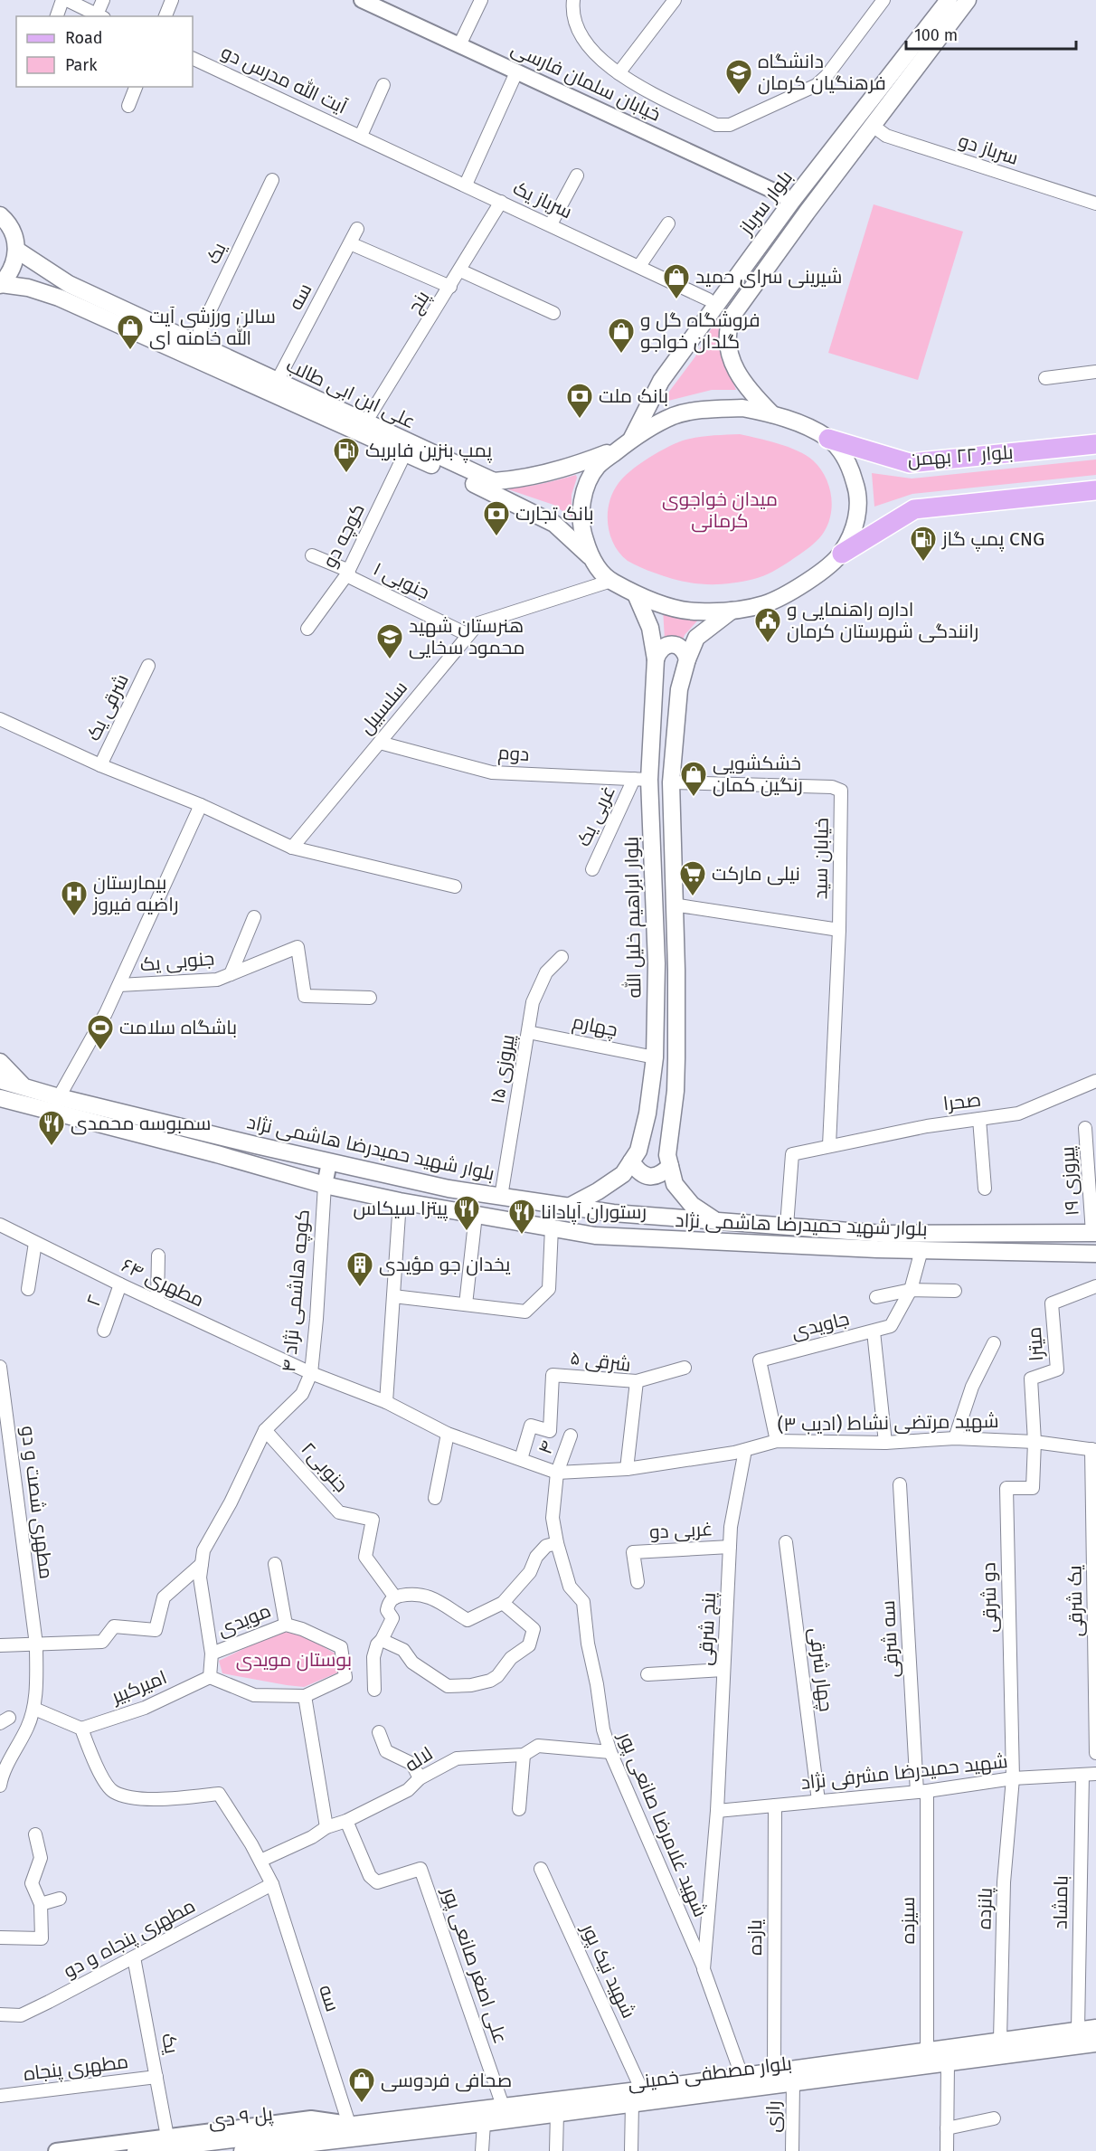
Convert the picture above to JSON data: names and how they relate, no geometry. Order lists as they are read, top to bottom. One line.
{"streets":{"main road":["بلوار سرباز","علی ابن ابی طالب","بلوار ۲۲ بهمن","بلوار ابراهیم خلیل الله","بلوار شهید حمیدرضا هاشمی نژاد","بلوار مصطفی خمینی","پل ۹ دی"],"street":["آیت الله مدرس دو","خیابان سلمان فارسی","سرباز دو","سرباز یک","یک","سه","پنج","کوچه دو","جنوبی ۱","شرقی یک","سلسبیل","دوم","غربی یک","خیابان سید","جنوبی یک","چهارم","پیروزی ۱۵","صحرا","پیروزی ۱۹","مطهری ۶۴","کوچه هاشمی نژاد ۴","۲","جاویدی","میترا","۵ شرقی","شهید مرتضی نشاط (ادیب ۳)","۴","جنوبی۲","مطهری شصت و دو","غربی دو","دو شرقی","یک شرقی","مویدی","پنج شرقی","سه شرقی","چهار شرقی","امیرکبیر","لاله","شهید حمیدرضا مشرفی نژاد","شهید غلامرضا صانعی پور","بامشاد","پانزده","سیزده","یازده","مطهری پنجاه و دو","علی اصغر صانعی پور","شهید نیک پور","مطهری پنجاه","رازی"]},"crossings":[["آیت الله مدرس دو","سرباز یک"],["خیابان سلمان فارسی","بلوار سرباز"],["سرباز دو","بلوار سرباز"],["سرباز یک","پنج"],["بلوار سرباز","علی ابن ابی طالب"],["یک","علی ابن ابی طالب"],["یک","مطهری پنجاه و دو"],["یک","مطهری پنجاه"],["سه","علی ابن ابی طالب"],["سه","امیرکبیر"],["سه","لاله"],["سه","مطهری پنجاه و دو"],["سه","بلوار مصطفی خمینی"],["سه","پل ۹ دی"],["پنج","علی ابن ابی طالب"],["علی ابن ابی طالب","کوچه دو"],["کوچه دو","جنوبی ۱"],["جنوبی ۱","سلسبیل"],["سلسبیل","دوم"],["دوم","غربی یک"],["دوم","بلوار ابراهیم خلیل الله"],["غربی یک","بلوار ابراهیم خلیل الله"],["بلوار ابراهیم خلیل الله","چهارم"],["بلوار ابراهیم خلیل الله","بلوار شهید حمیدرضا هاشمی نژاد"],["چهارم","پیروزی ۱۵"],["پیروزی ۱۵","بلوار شهید حمیدرضا هاشمی نژاد"],["صحرا","بلوار شهید حمیدرضا هاشمی نژاد"],["بلوار شهید حمیدرضا هاشمی نژاد","پیروزی ۱۹"],["بلوار شهید حمیدرضا هاشمی نژاد","کوچه هاشمی نژاد ۴"],["بلوار شهید حمیدرضا هاشمی نژاد","جاویدی"],["مطهری ۶۴","کوچه هاشمی نژاد ۴"],["مطهری ۶۴","۲"],["مطهری ۶۴","شهید مرتضی نشاط (ادیب ۳)"],["کوچه هاشمی نژاد ۴","شهید مرتضی نشاط (ادیب ۳)"],["کوچه هاشمی نژاد ۴","جنوبی۲"],["کوچه هاشمی نژاد ۴","مویدی"],["جاویدی","شهید مرتضی نشاط (ادیب ۳)"],["میترا","شهید مرتضی نشاط (ادیب ۳)"],["میترا","دو شرقی"],["۵ شرقی","شهید مرتضی نشاط (ادیب ۳)"],["شهید مرتضی نشاط (ادیب ۳)","۴"],["شهید مرتضی نشاط (ادیب ۳)","دو شرقی"],["شهید مرتضی نشاط (ادیب ۳)","یک شرقی"],["شهید مرتضی نشاط (ادیب ۳)","پنج شرقی"],["شهید مرتضی نشاط (ادیب ۳)","شهید غلامرضا صانعی پور"],["۴","شهید غلامرضا صانعی پور"],["غربی دو","پنج شرقی"],["دو شرقی","شهید حمیدرضا مشرفی نژاد"],["دو شرقی","پانزده"],["مویدی","امیرکبیر"],["پنج شرقی","شهید حمیدرضا مشرفی نژاد"],["پنج شرقی","شهید غلامرضا صانعی پور"],["سه شرقی","شهید حمیدرضا مشرفی نژاد"],["سه شرقی","سیزده"],["چهار شرقی","شهید حمیدرضا مشرفی نژاد"],["لاله","شهید غلامرضا صانعی پور"],["لاله","علی اصغر صانعی پور"],["شهید حمیدرضا مشرفی نژاد","شهید غلامرضا صانعی پور"],["شهید حمیدرضا مشرفی نژاد","بامشاد"],["شهید حمیدرضا مشرفی نژاد","پانزده"],["شهید حمیدرضا مشرفی نژاد","سیزده"],["شهید حمیدرضا مشرفی نژاد","یازده"],["شهید غلامرضا صانعی پور","بلوار مصطفی خمینی"],["بامشاد","بلوار مصطفی خمینی"],["پانزده","بلوار مصطفی خمینی"],["سیزده","بلوار مصطفی خمینی"],["یازده","بلوار مصطفی خمینی"],["علی اصغر صانعی پور","بلوار مصطفی خمینی"],["شهید نیک پور","بلوار مصطفی خمینی"],["بلوار مصطفی خمینی","رازی"],["بلوار مصطفی خمینی","پل ۹ دی"]],"parks":["میدان خواجوی کرمانی","بوستان مویدی"],"places":{"school or university":["دانشگاه فرهنگیان کرمان","هنرستان شهید محمود سخایی"],"shop":["شیرینی سرای حمید","سالن ورزشى آیت الله خامنه اى","فروشگاه گل و گلدان خواجو","خشکشویی رنگین کمان","صحافی فردوسی"],"bank":["بانک ملت","بانک تجارت"],"fuel station":["پمپ بنزین فابریک","پمپ گاز CNG"],"public building":["اداره راهنمایی و رانندگی شهرستان کرمان"],"supermarket":["نیلی مارکت"],"hospital":["بیمارستان راضیه فیروز"],"sports":["باشگاه سلامت"],"restaurant":["سمبوسه محمدی","پیتزا سیکاس","رستوران آپادانا"],"building":["یخدان جو مؤیدی"]},"legend":["Road","Park"],"scale_bar":"100 m"}
